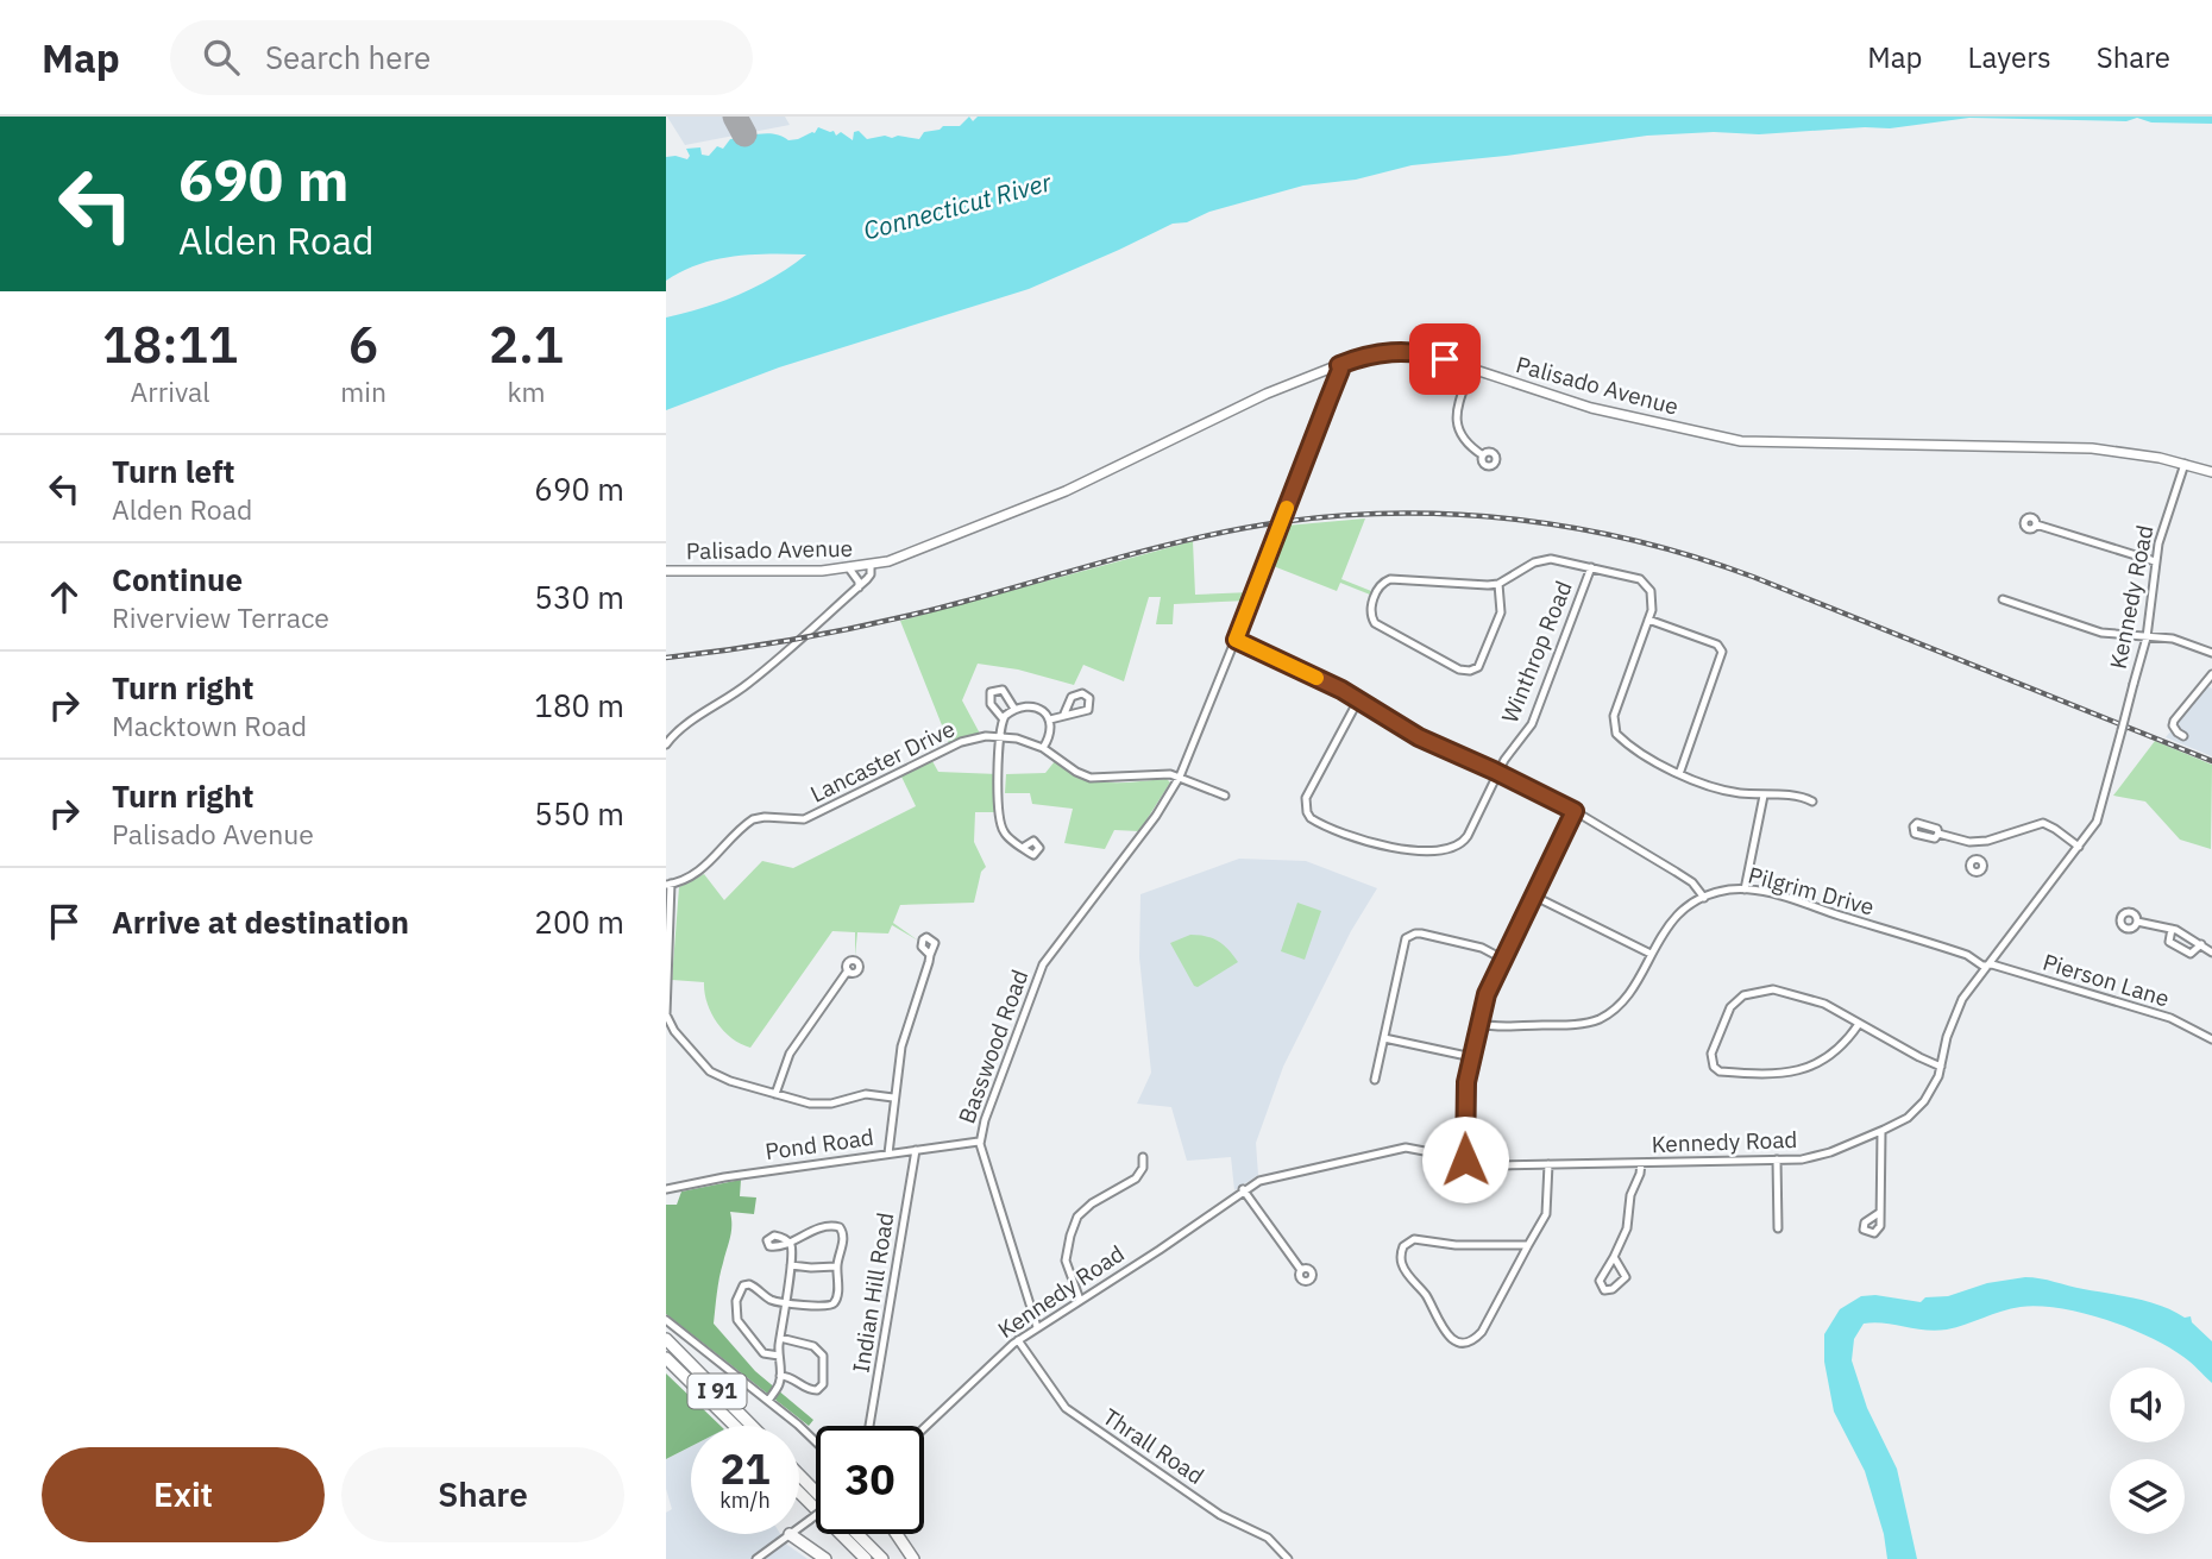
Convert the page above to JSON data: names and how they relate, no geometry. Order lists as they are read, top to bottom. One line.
{"streets":{"highway":["I 91"],"main road":["Palisado Avenue"],"street":["Kennedy Road","Winthrop Road","Lancaster Drive","Pilgrim Drive","Pierson Lane","Basswood Road","Pond Road","Indian Hill Road","Thrall Road"]},"crossings":[["Palisado Avenue","Kennedy Road"],["Palisado Avenue","Basswood Road"],["Kennedy Road","Pilgrim Drive"],["Kennedy Road","Pierson Lane"],["Kennedy Road","Basswood Road"],["Kennedy Road","Thrall Road"],["Lancaster Drive","Basswood Road"],["Pilgrim Drive","Pierson Lane"],["Basswood Road","Pond Road"],["Pond Road","Indian Hill Road"]],"water":["Connecticut River"],"page":{"header":"Map","search":"Search here","nav":["Map","Layers","Share"],"turn":["690 m","Alden Road"],"eta":["18:11","Arrival","6","min","2.1","km"],"list":[{"name":"Turn left","note":"Alden Road","value":"690 m"},{"name":"Continue","note":"Riverview Terrace","value":"530 m"},{"name":"Turn right","note":"Macktown Road","value":"180 m"},{"name":"Turn right","note":"Palisado Avenue","value":"550 m"},{"name":"Arrive at destination","value":"200 m"}],"speed":"21 km/h","limit":"30","buttons":["Exit","Share"]}}
